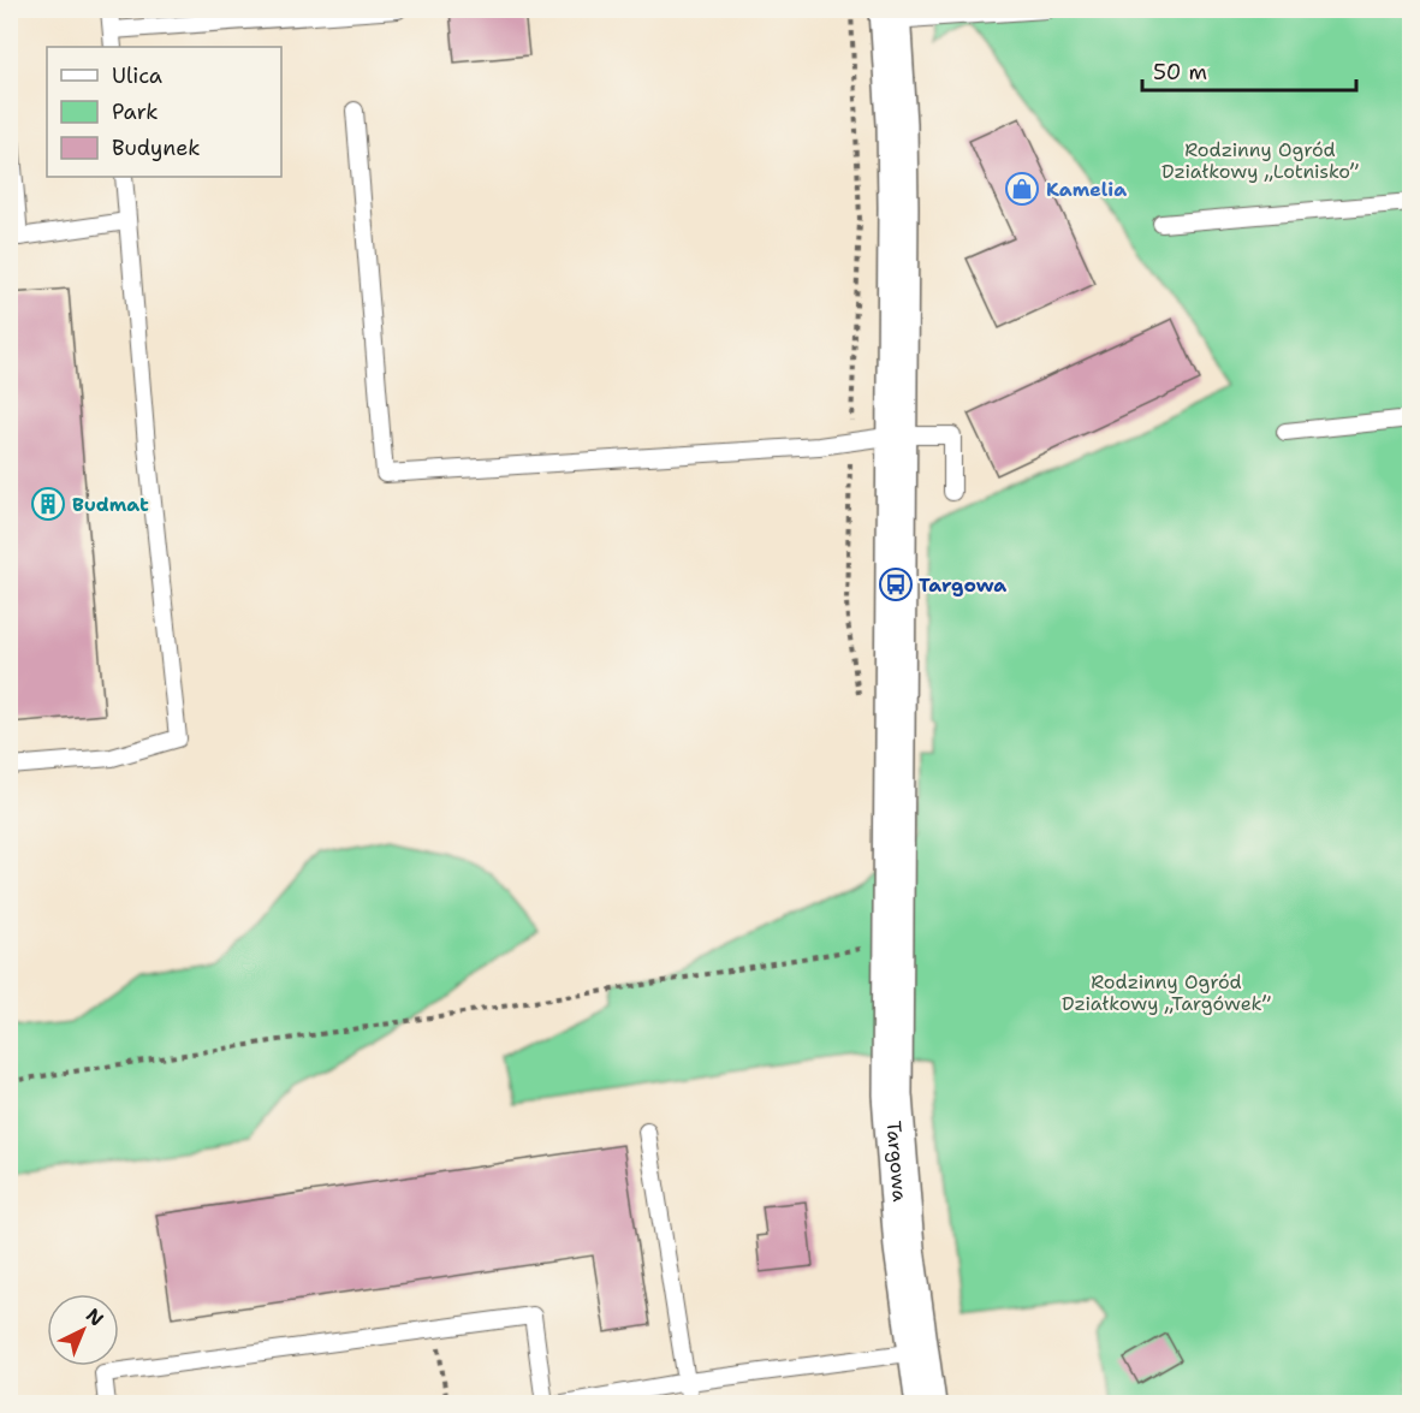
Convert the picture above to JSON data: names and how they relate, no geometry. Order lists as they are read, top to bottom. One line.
{"streets":{"street":["Targowa"]},"parks":["Rodzinny Ogród Działkowy „Lotnisko”","Rodzinny Ogród Działkowy „Targówek”"],"places":{"shop":["Kamelia"],"building":["Budmat"],"bus stop":["Targowa"]},"legend":["Ulica","Park","Budynek"],"scale_bar":"50 m","north":"top right"}
